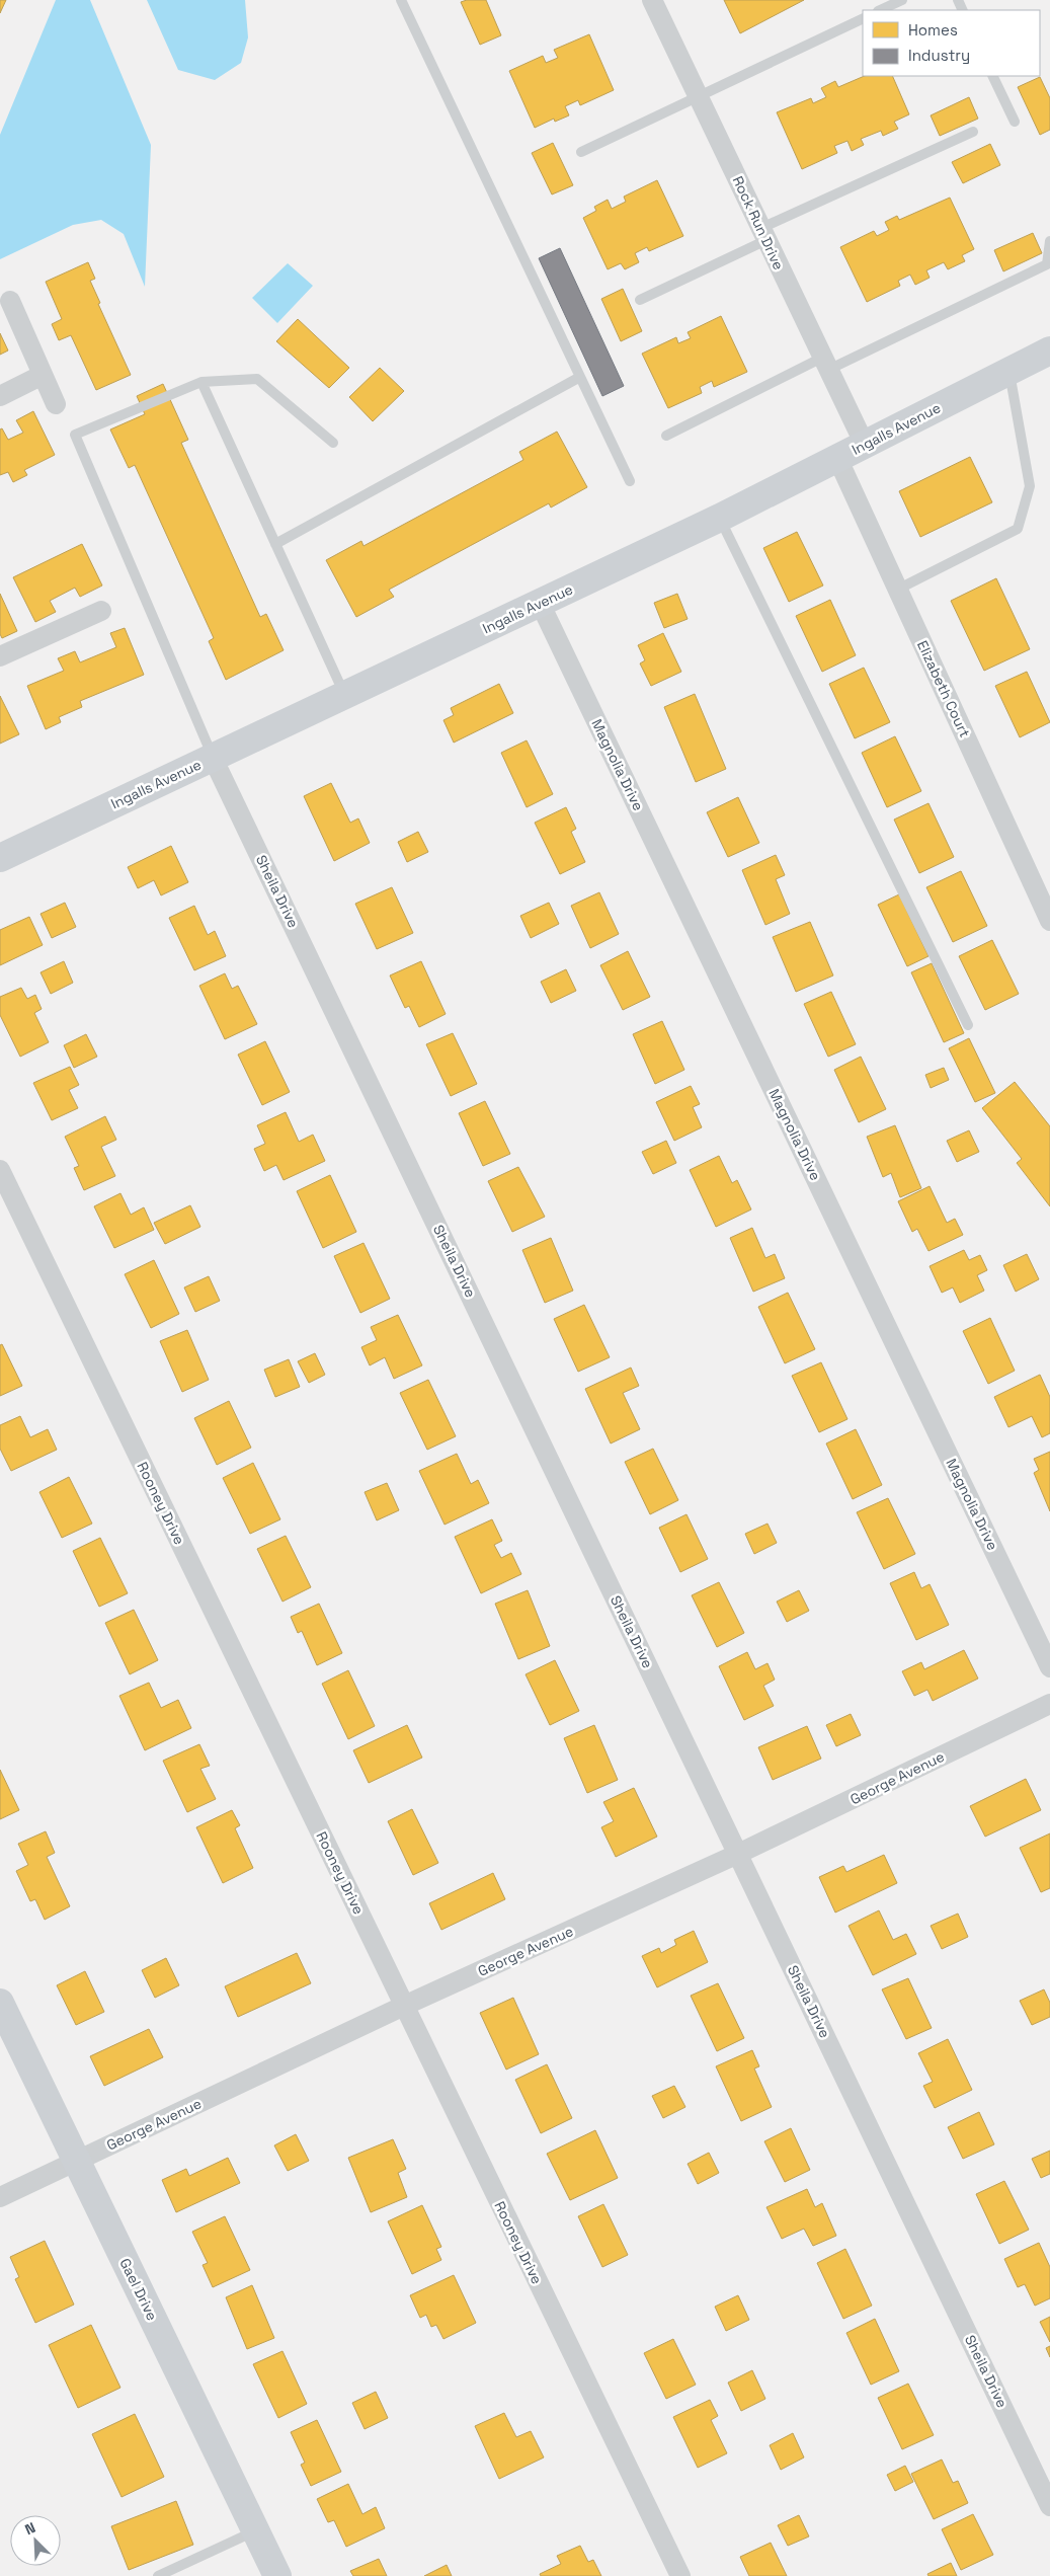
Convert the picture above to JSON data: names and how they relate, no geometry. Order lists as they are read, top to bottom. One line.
{"streets":{"street":["Rock Run Drive","Ingalls Avenue","Elizabeth Court","Magnolia Drive","Sheila Drive","Rooney Drive","George Avenue","Gael Drive"]},"crossings":[["Rock Run Drive","Ingalls Avenue"],["Ingalls Avenue","Elizabeth Court"],["Ingalls Avenue","Magnolia Drive"],["Ingalls Avenue","Sheila Drive"],["Sheila Drive","George Avenue"],["Rooney Drive","George Avenue"],["George Avenue","Gael Drive"]],"legend":["Homes","Industry"],"north":"top left"}
